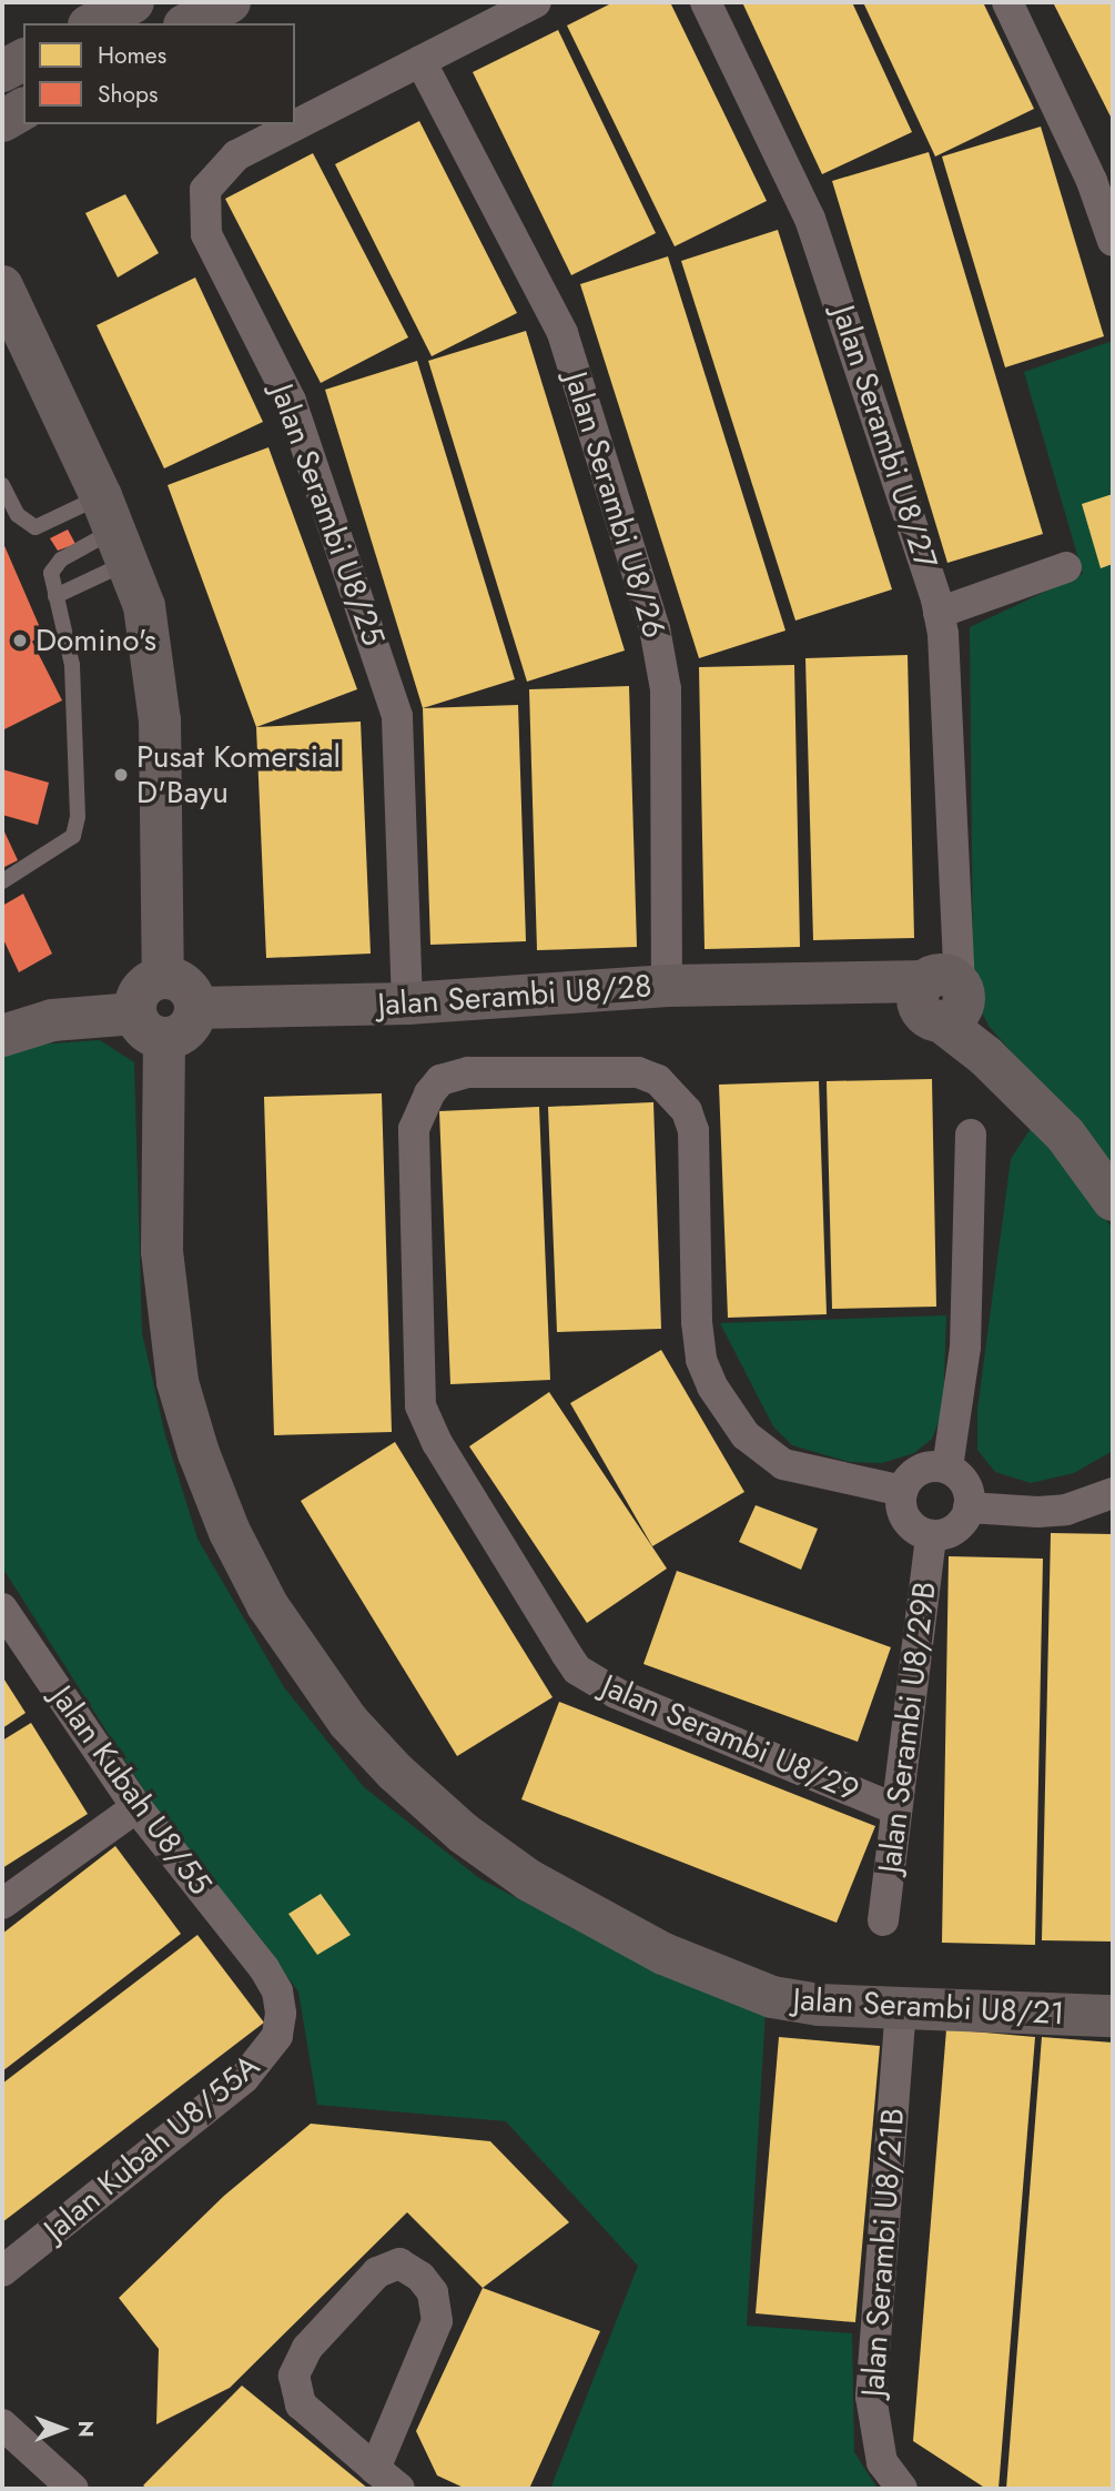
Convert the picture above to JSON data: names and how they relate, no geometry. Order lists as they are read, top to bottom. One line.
{"streets":{"street":["Jalan Serambi U8/27","Jalan Serambi U8/26","Jalan Serambi U8/25","Jalan Serambi U8/28","Jalan Serambi U8/29B","Jalan Serambi U8/29","Jalan Kubah U8/55","Jalan Serambi U8/21","Jalan Kubah U8/55A","Jalan Serambi U8/21B"]},"crossings":[["Jalan Serambi U8/27","Jalan Serambi U8/28"],["Jalan Serambi U8/26","Jalan Serambi U8/25"],["Jalan Serambi U8/26","Jalan Serambi U8/28"],["Jalan Serambi U8/25","Jalan Serambi U8/28"],["Jalan Serambi U8/28","Jalan Serambi U8/21"],["Jalan Serambi U8/29B","Jalan Serambi U8/29"],["Jalan Kubah U8/55","Jalan Kubah U8/55A"],["Jalan Serambi U8/21","Jalan Serambi U8/21B"]],"places":["Domino's","Pusat Komersial D'Bayu"],"legend":["Homes","Shops"],"north":"right"}
